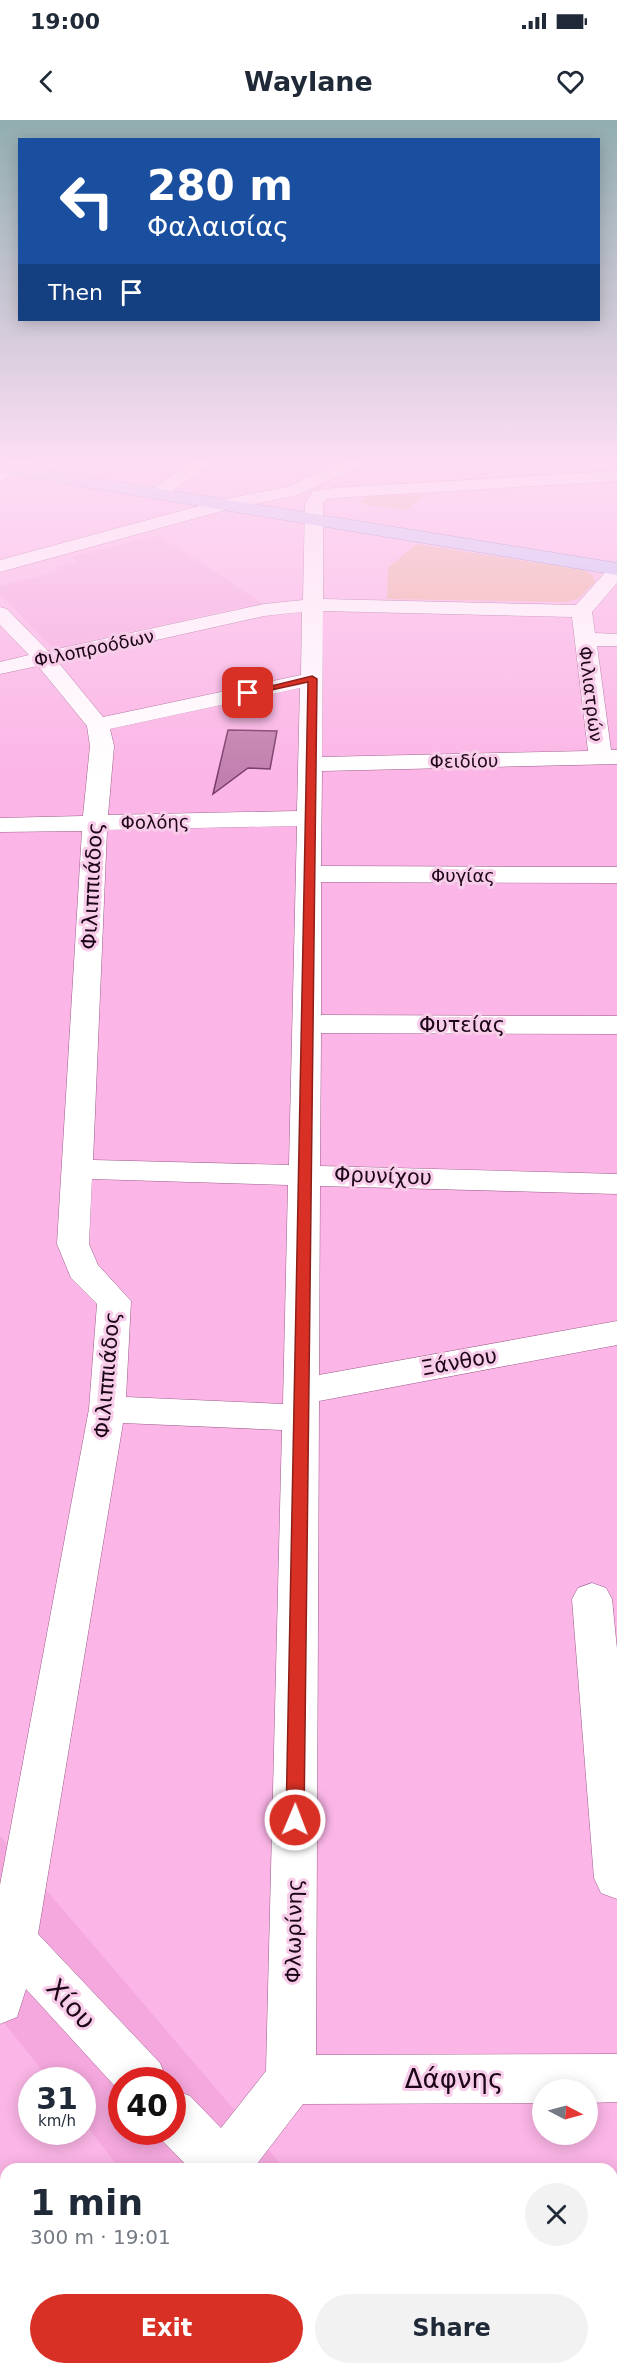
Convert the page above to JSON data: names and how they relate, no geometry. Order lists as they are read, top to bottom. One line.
{"streets":{"street":["Φιλοπροόδων","Φιλιατρών","Φειδίου","Φολόης","Φυγίας","Φιλιππιάδος","Φυτείας","Φρυνίχου","Ξάνθου","Φλωρίνης","Χίου","Δάφνης"]},"crossings":[["Φιλοπροόδων","Φιλιατρών"],["Φιλοπροόδων","Φλωρίνης"],["Φιλιατρών","Φειδίου"],["Φειδίου","Φλωρίνης"],["Φολόης","Φιλιππιάδος"],["Φολόης","Φλωρίνης"],["Φυγίας","Φλωρίνης"],["Φιλιππιάδος","Φρυνίχου"],["Φιλιππιάδος","Ξάνθου"],["Φιλιππιάδος","Χίου"],["Φυτείας","Φλωρίνης"],["Φρυνίχου","Φλωρίνης"],["Ξάνθου","Φλωρίνης"],["Φλωρίνης","Δάφνης"]],"north":"right","page":{"status":"19:00","header":"Waylane","turn":["280 m","Φαλαισίας"],"then":"Then","speed":"31 km/h","limit":"40","heading":["1 min","300 m · 19:01"],"buttons":["Exit","Share"]}}
